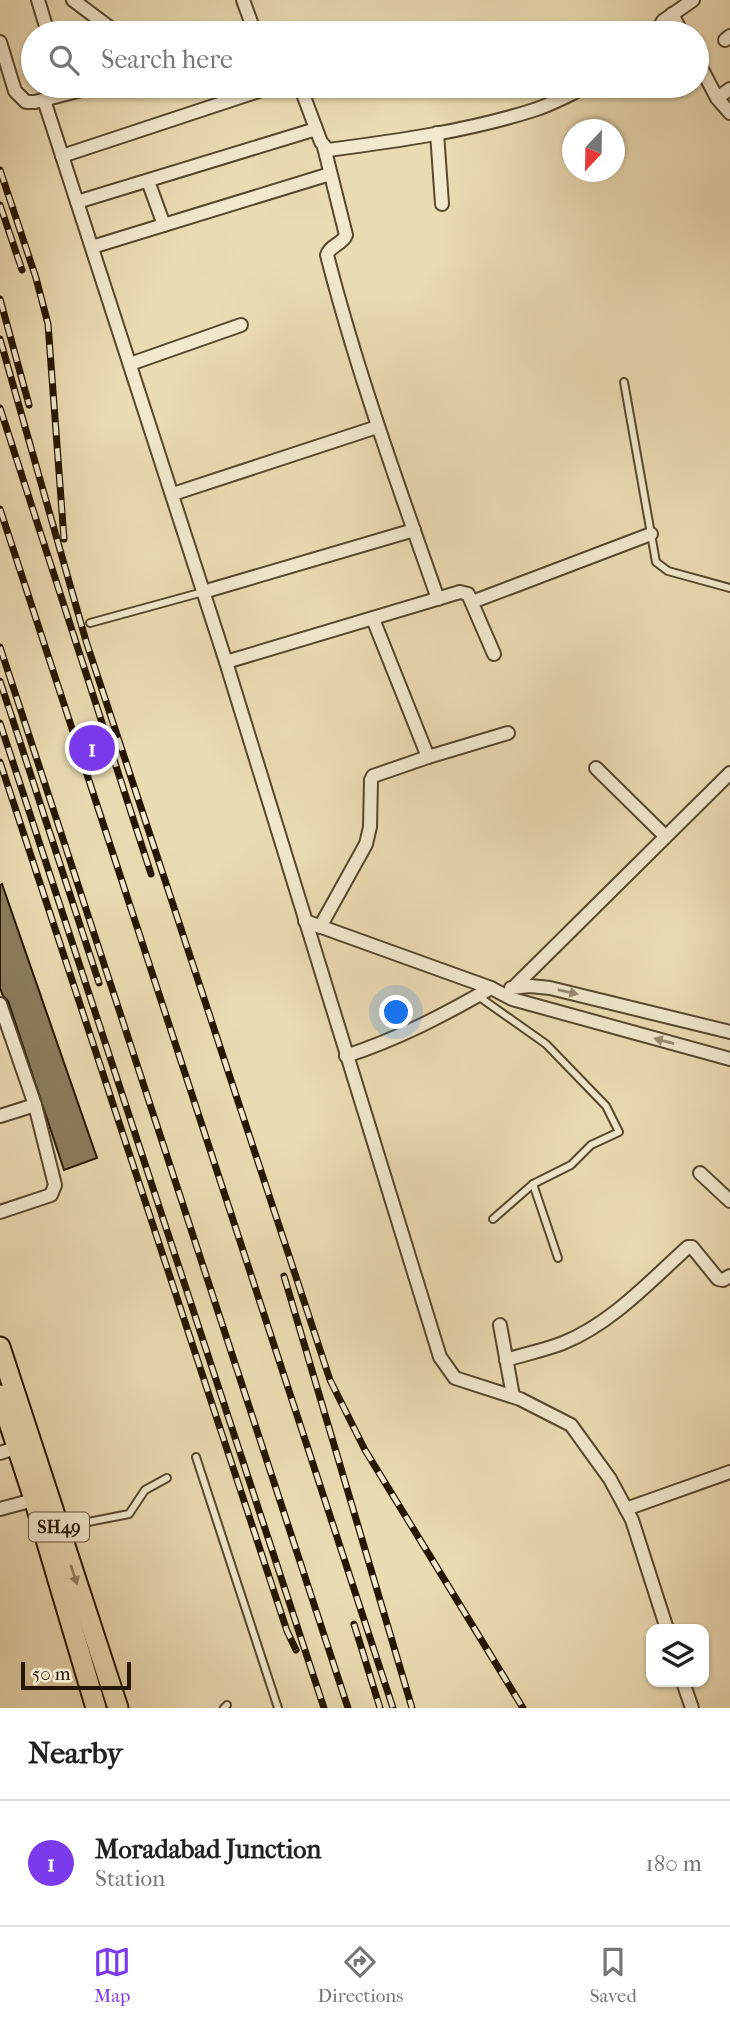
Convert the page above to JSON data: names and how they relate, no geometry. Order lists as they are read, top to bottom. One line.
{"streets":{"main road":["SH49"]},"scale_bar":"50 m","north":"bottom","page":{"search":"Search here","pins":"1","scale":"50 m","heading":"Nearby","list":[{"mark":"1","name":"Moradabad Junction","note":"Station","value":"180 m"}],"nav":["Map","Directions","Saved"]}}
